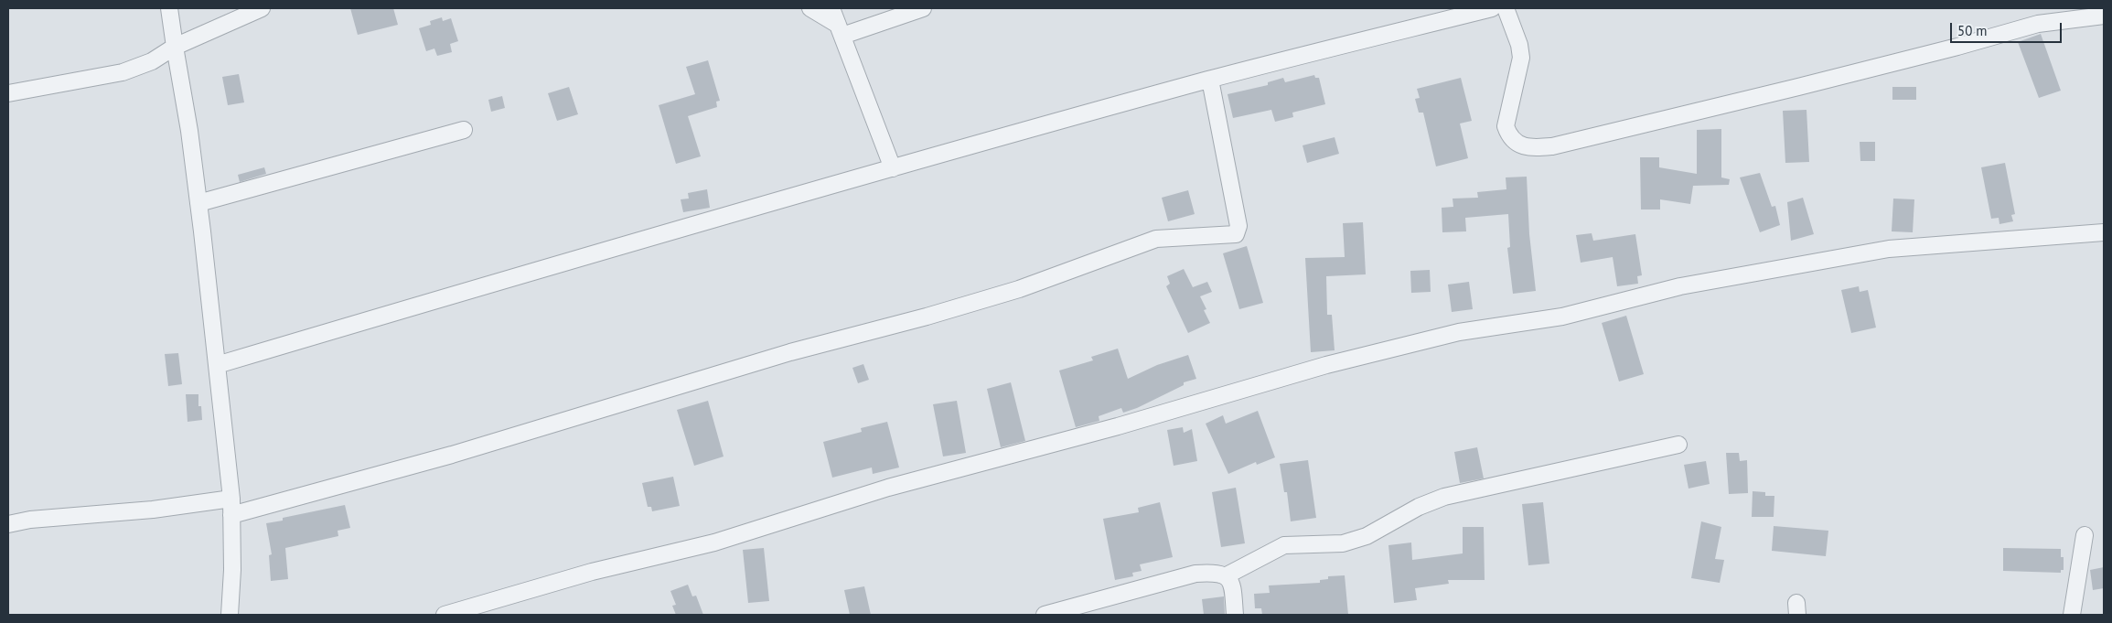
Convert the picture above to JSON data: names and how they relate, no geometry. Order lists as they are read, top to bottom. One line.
{"scale_bar":"50 m"}
